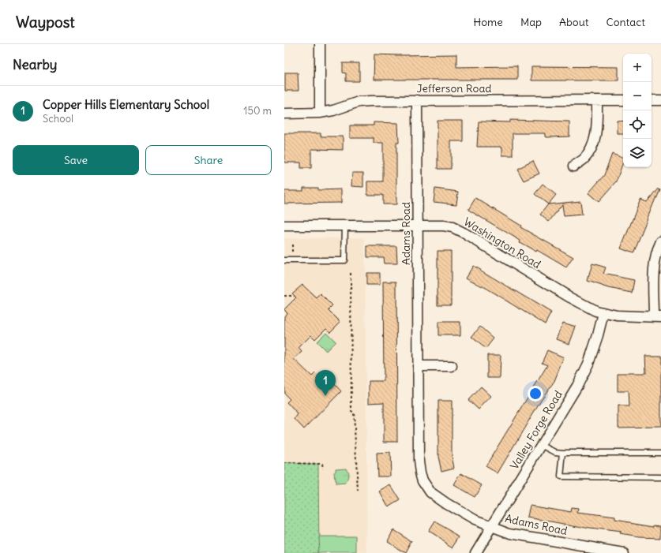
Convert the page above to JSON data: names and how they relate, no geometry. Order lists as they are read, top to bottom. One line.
{"streets":{"street":["Jefferson Road","Adams Road","Washington Road","Valley Forge Road"]},"crossings":[["Jefferson Road","Adams Road"],["Adams Road","Washington Road"],["Adams Road","Valley Forge Road"],["Washington Road","Valley Forge Road"]],"page":{"header":"Waypost","nav":["Home","Map","About","Contact"],"heading":"Nearby","map_buttons":["+","−"],"list":[{"mark":"1","name":"Copper Hills Elementary School","note":"School","value":"150 m"}],"buttons":["Save","Share"],"pins":"1"}}
